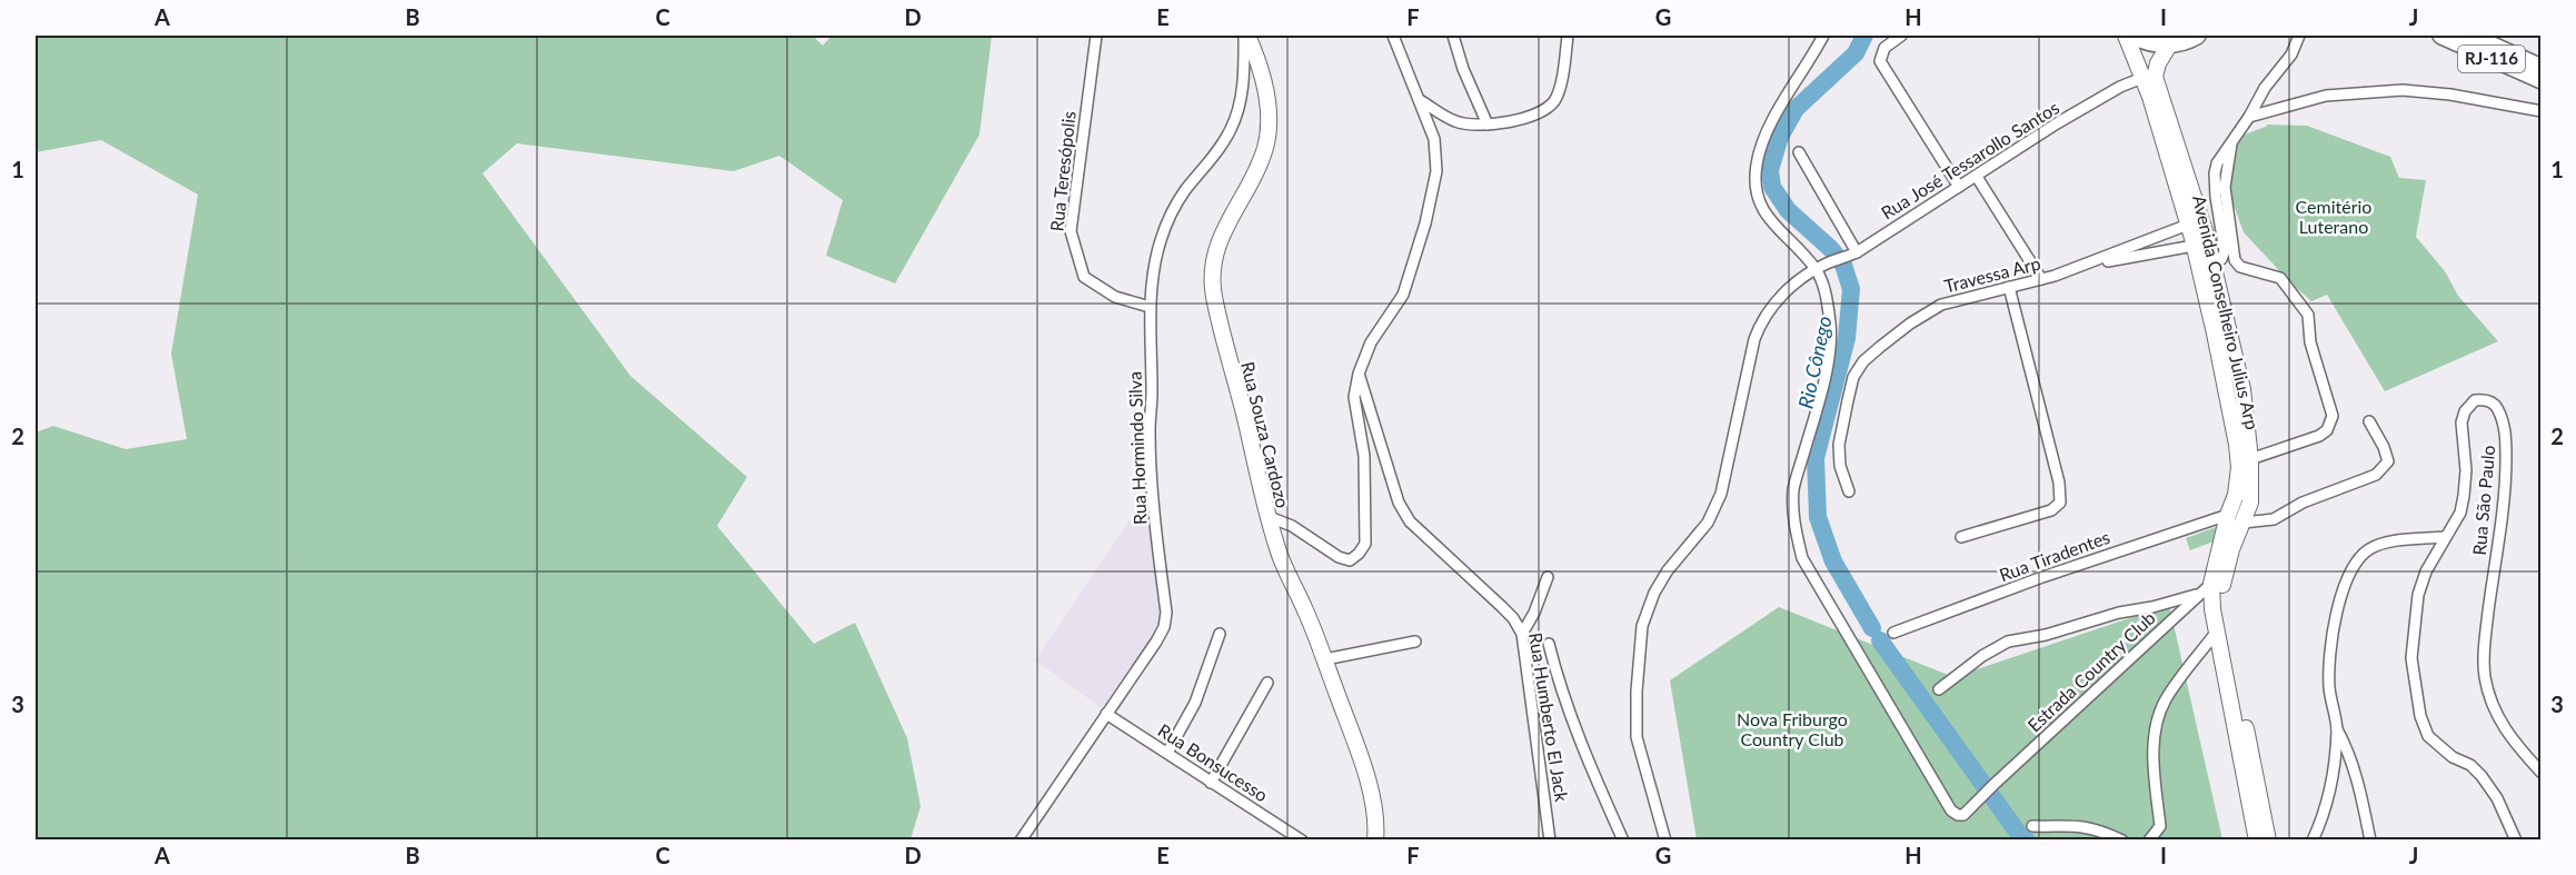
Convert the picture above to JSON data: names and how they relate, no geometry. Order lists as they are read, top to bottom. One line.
{"streets":{"main road":["RJ-116","Avenida Conselheiro Julius Arp","Rua Souza Cardozo"],"street":["Rua José Tessarollo Santos","Rua Teresópolis","Travessa Arp","Rua Hormindo Silva","Rua São Paulo","Rua Tiradentes","Estrada Country Club","Rua Humberto El Jack","Rua Bonsucesso"]},"crossings":[["Rua José Tessarollo Santos","Avenida Conselheiro Julius Arp"],["Rua José Tessarollo Santos","Estrada Country Club"],["Rua Teresópolis","Rua Hormindo Silva"],["Travessa Arp","Avenida Conselheiro Julius Arp"],["Avenida Conselheiro Julius Arp","Rua Tiradentes"],["Avenida Conselheiro Julius Arp","Estrada Country Club"],["Rua Souza Cardozo","Rua Hormindo Silva"],["Rua Hormindo Silva","Rua Bonsucesso"]],"water":["Rio Cônego"],"parks":["Cemitério Luterano","Nova Friburgo Country Club"],"grid":{"columns":["A","B","C","D","E","F","G","H","I","J"],"rows":["1","2","3"]}}
